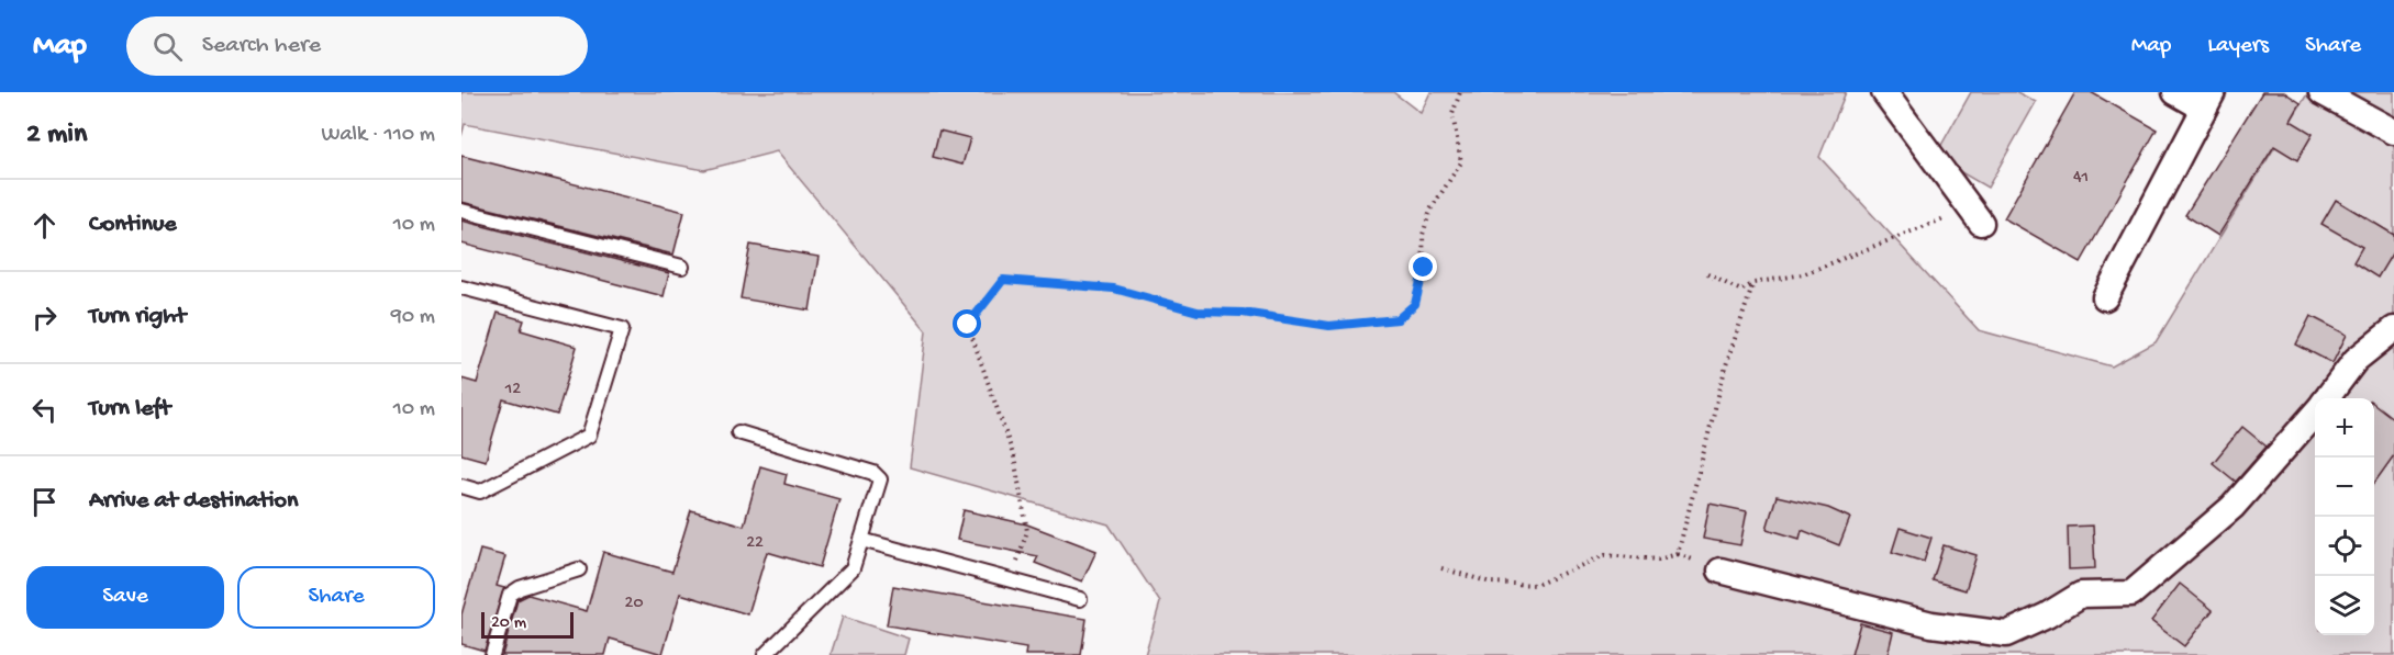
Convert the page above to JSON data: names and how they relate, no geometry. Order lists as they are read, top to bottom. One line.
{"house_numbers":["41","12","22","20"],"scale_bar":"20 m","page":{"header":"Map","search":"Search here","nav":["Map","Layers","Share"],"heading":["2 min","Walk · 110 m"],"list":[["Continue","10 m"],["Turn right","90 m"],["Turn left","10 m"],"Arrive at destination"],"map_buttons":["+","−"],"buttons":["Save","Share"],"scale":"20 m"}}
